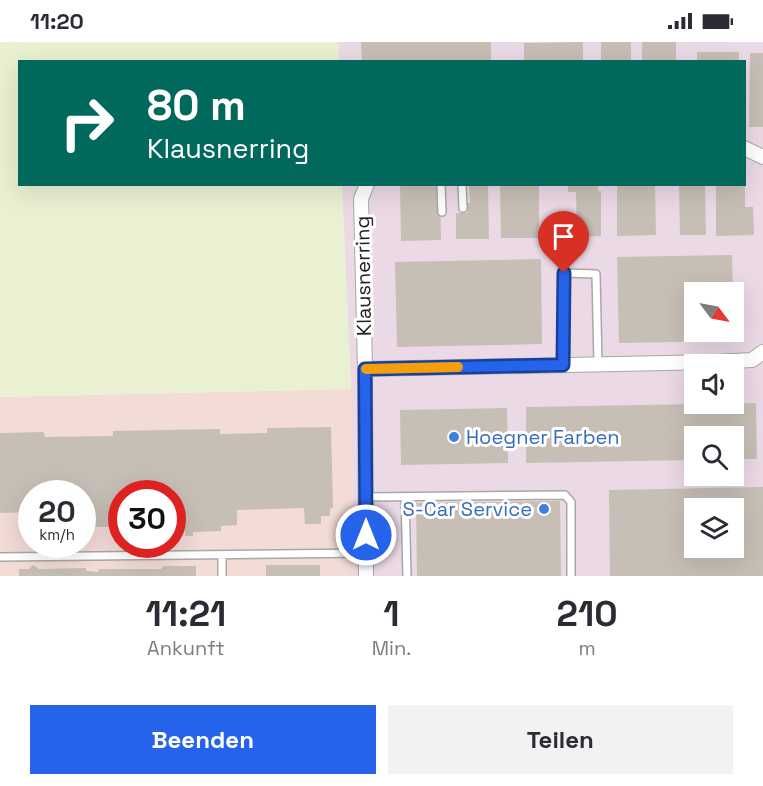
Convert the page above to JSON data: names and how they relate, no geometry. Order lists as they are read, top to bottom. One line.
{"streets":{"street":["Klausnerring"]},"places":["Hoegner Farben","S-Car Service"],"north":"bottom right","page":{"status":"11:20","turn":["80 m","Klausnerring"],"speed":"20 km/h","limit":"30","eta":["11:21","Ankunft","1","Min.","210","m"],"buttons":["Beenden","Teilen"]}}
